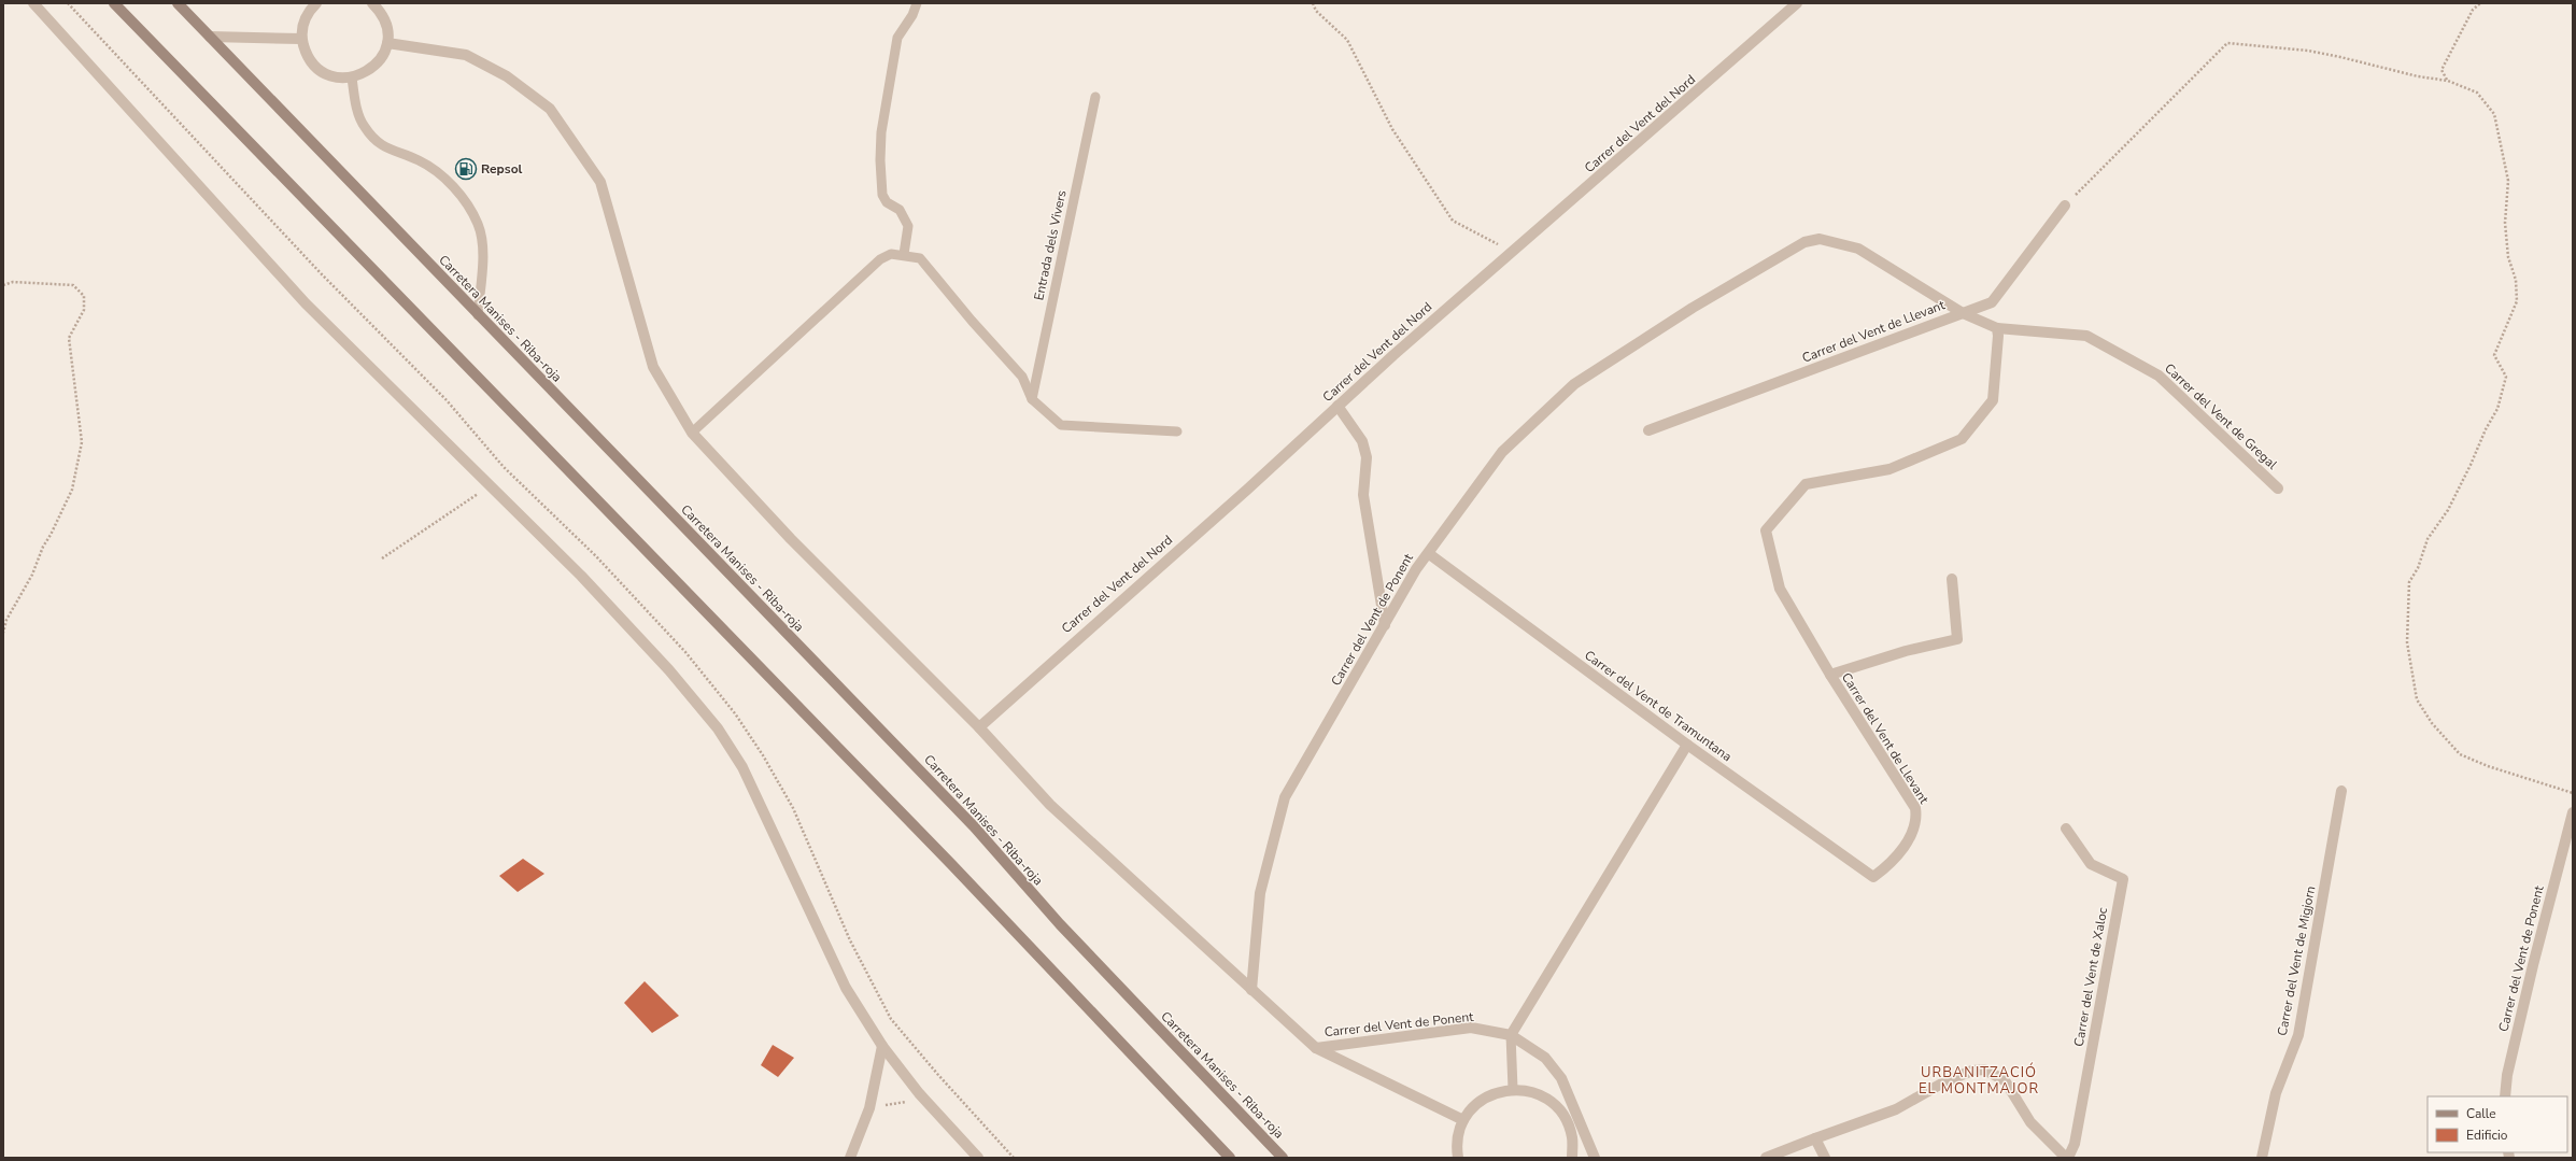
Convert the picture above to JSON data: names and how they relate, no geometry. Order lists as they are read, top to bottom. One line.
{"streets":{"main road":["Carretera Manises - Riba-roja"],"street":["Carrer del Vent del Nord","Carrer del Vent de Llevant","Carrer del Vent de Gregal","Carrer del Vent de Ponent","Carrer del Vent de Tramuntana","Carrer del Vent de Migjorn","Carrer del Vent de Xaloc"],"lane":["Entrada dels Vivers"]},"crossings":[["Carrer del Vent de Llevant","Carrer del Vent de Gregal"],["Carrer del Vent de Llevant","Carrer del Vent de Ponent"],["Carrer del Vent de Llevant","Carrer del Vent de Tramuntana"],["Carrer del Vent de Ponent","Carrer del Vent de Tramuntana"]],"districts":["URBANITZACIÓ EL MONTMAJOR"],"places":{"fuel station":["Repsol"]},"legend":["Calle","Edificio"]}
